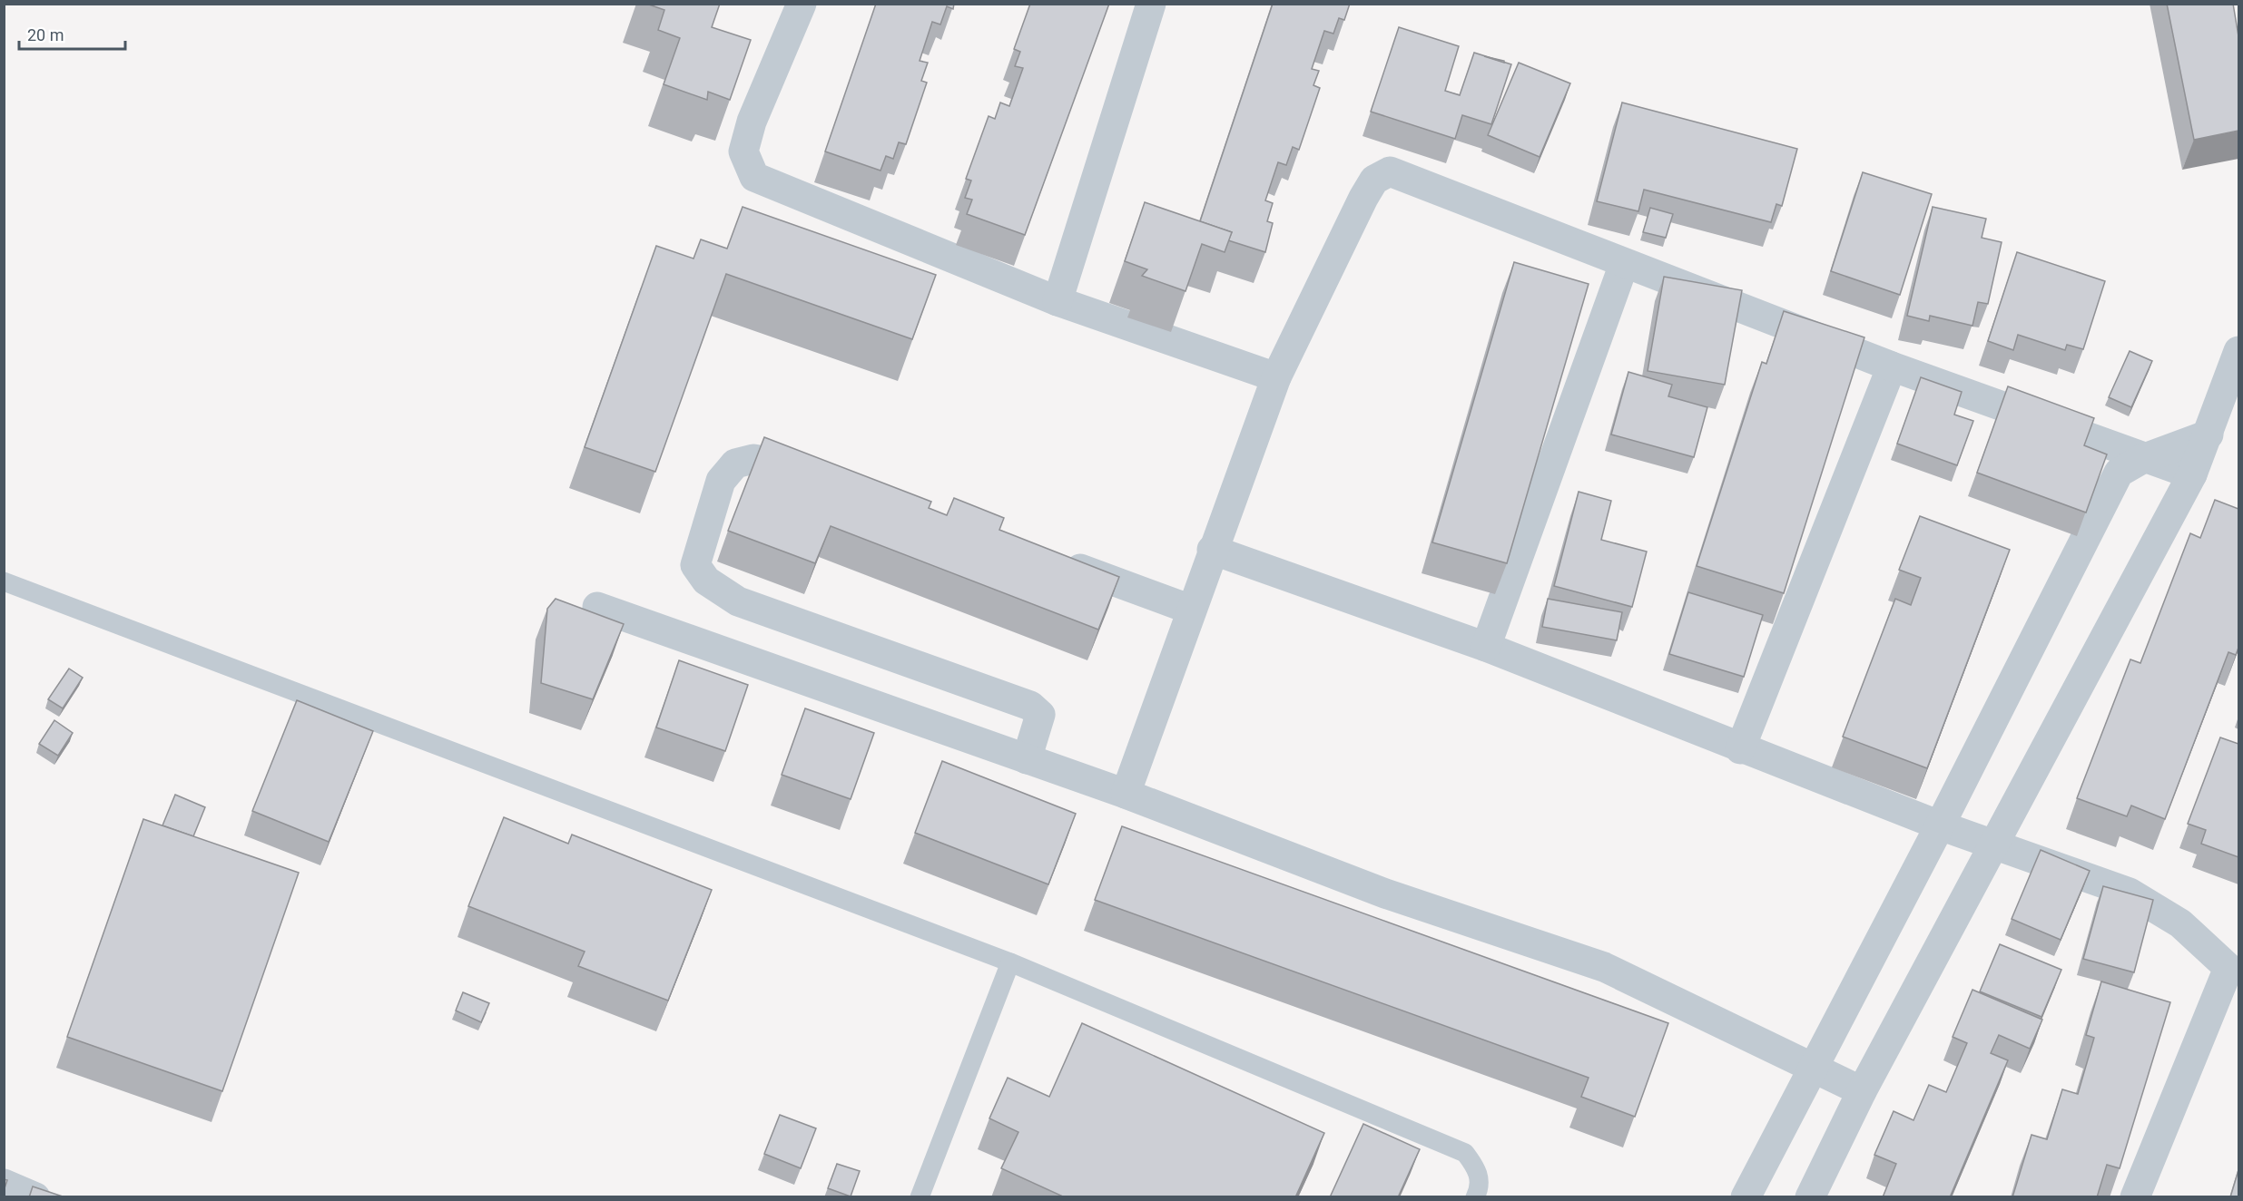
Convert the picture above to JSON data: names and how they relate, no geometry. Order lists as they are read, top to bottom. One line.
{"scale_bar":"20 m"}
